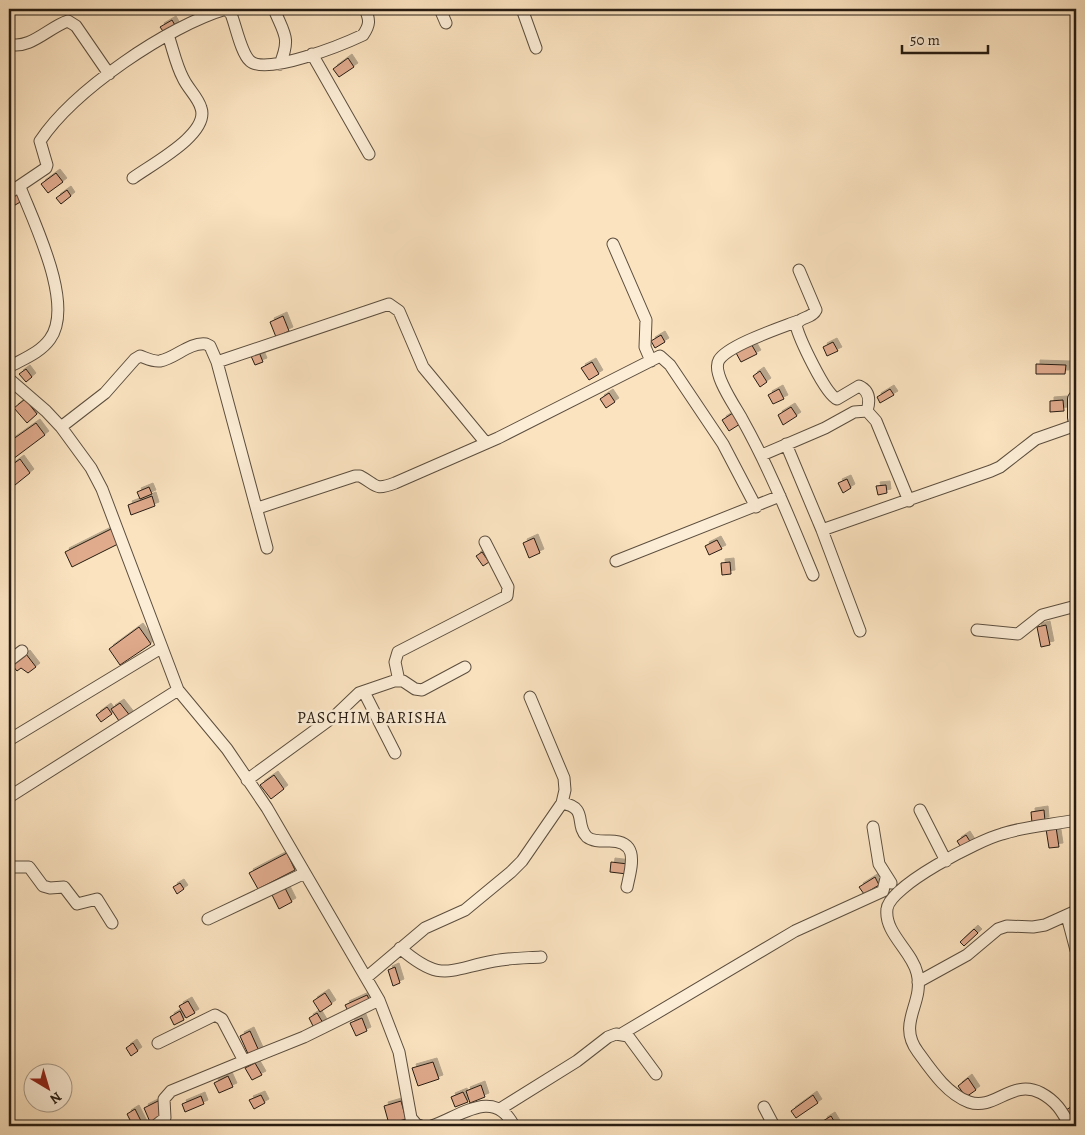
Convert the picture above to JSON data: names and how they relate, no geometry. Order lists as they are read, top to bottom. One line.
{"districts":["PASCHIM BARISHA"],"scale_bar":"50 m","north":"bottom right"}
